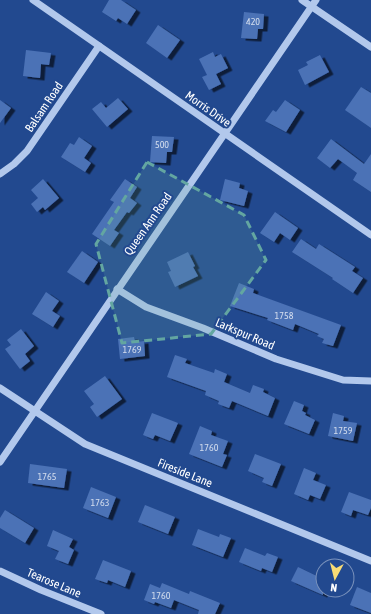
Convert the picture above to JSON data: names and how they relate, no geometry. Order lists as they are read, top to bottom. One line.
{"streets":{"street":["Balsam Road","Morris Drive","Queen Ann Road","Larkspur Road","Fireside Lane","Tearose Lane"]},"crossings":[["Balsam Road","Morris Drive"],["Morris Drive","Queen Ann Road"],["Queen Ann Road","Larkspur Road"],["Queen Ann Road","Fireside Lane"]],"house_numbers":["420","500","1758","1769","1759","1760","1765","1763","1760"],"north":"bottom"}
